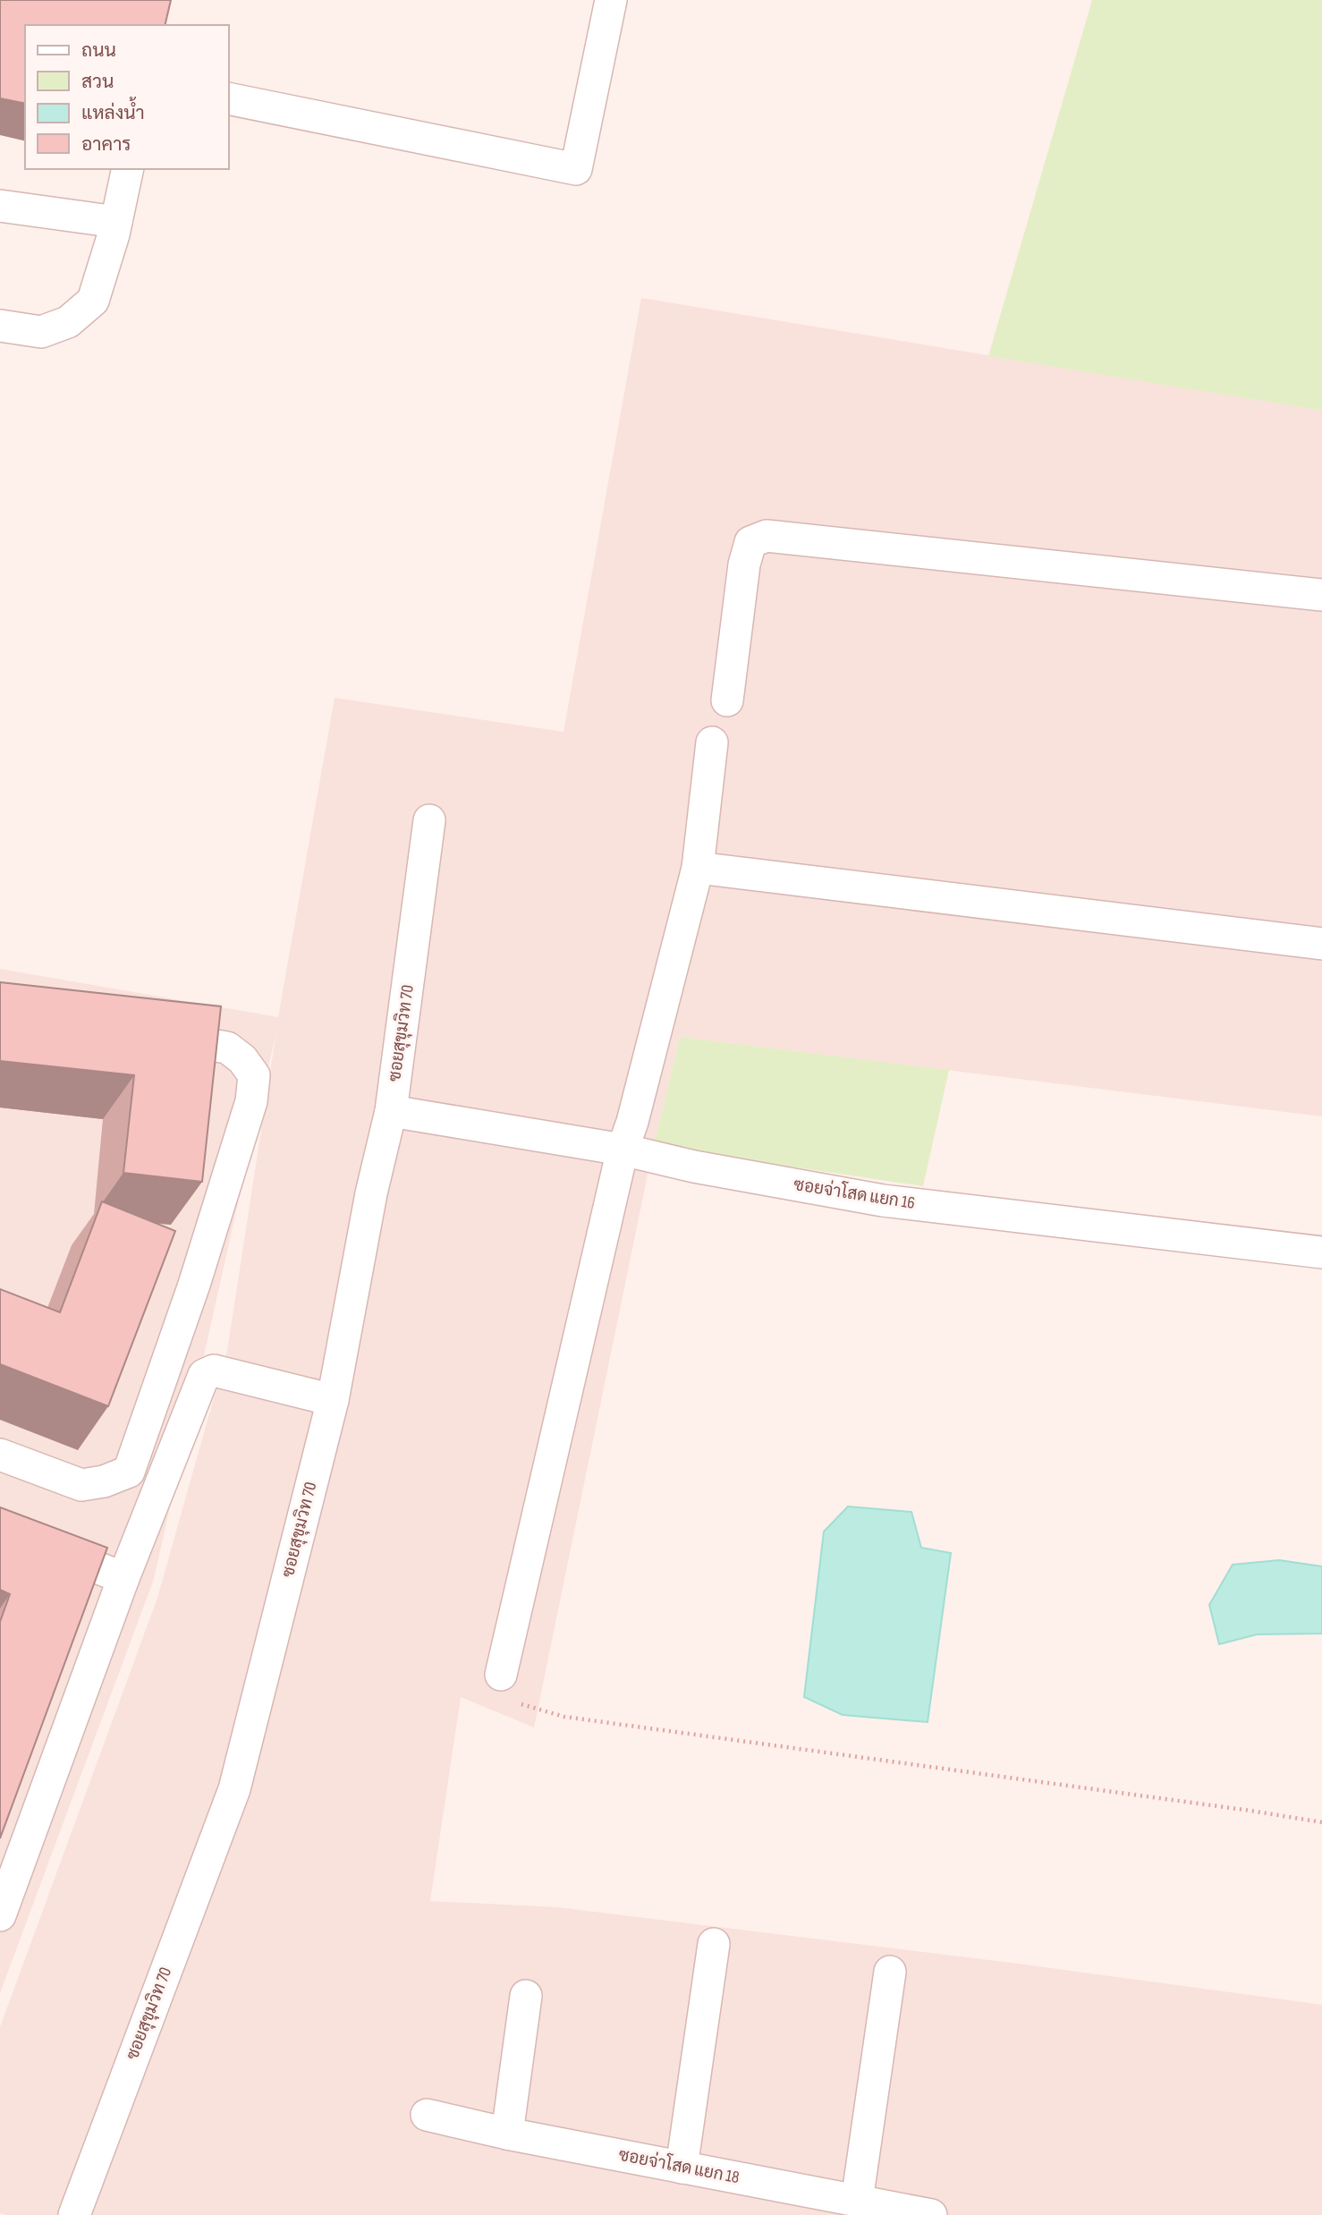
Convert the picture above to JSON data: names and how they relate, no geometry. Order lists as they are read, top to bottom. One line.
{"streets":{"street":["ซอยสุขุมวิท 70","ซอยจ่าโสด แยก 16","ซอยจ่าโสด แยก 18"]},"crossings":[["ซอยสุขุมวิท 70","ซอยจ่าโสด แยก 16"]],"legend":["ถนน","สวน","แหล่งน้ำ","อาคาร"]}
